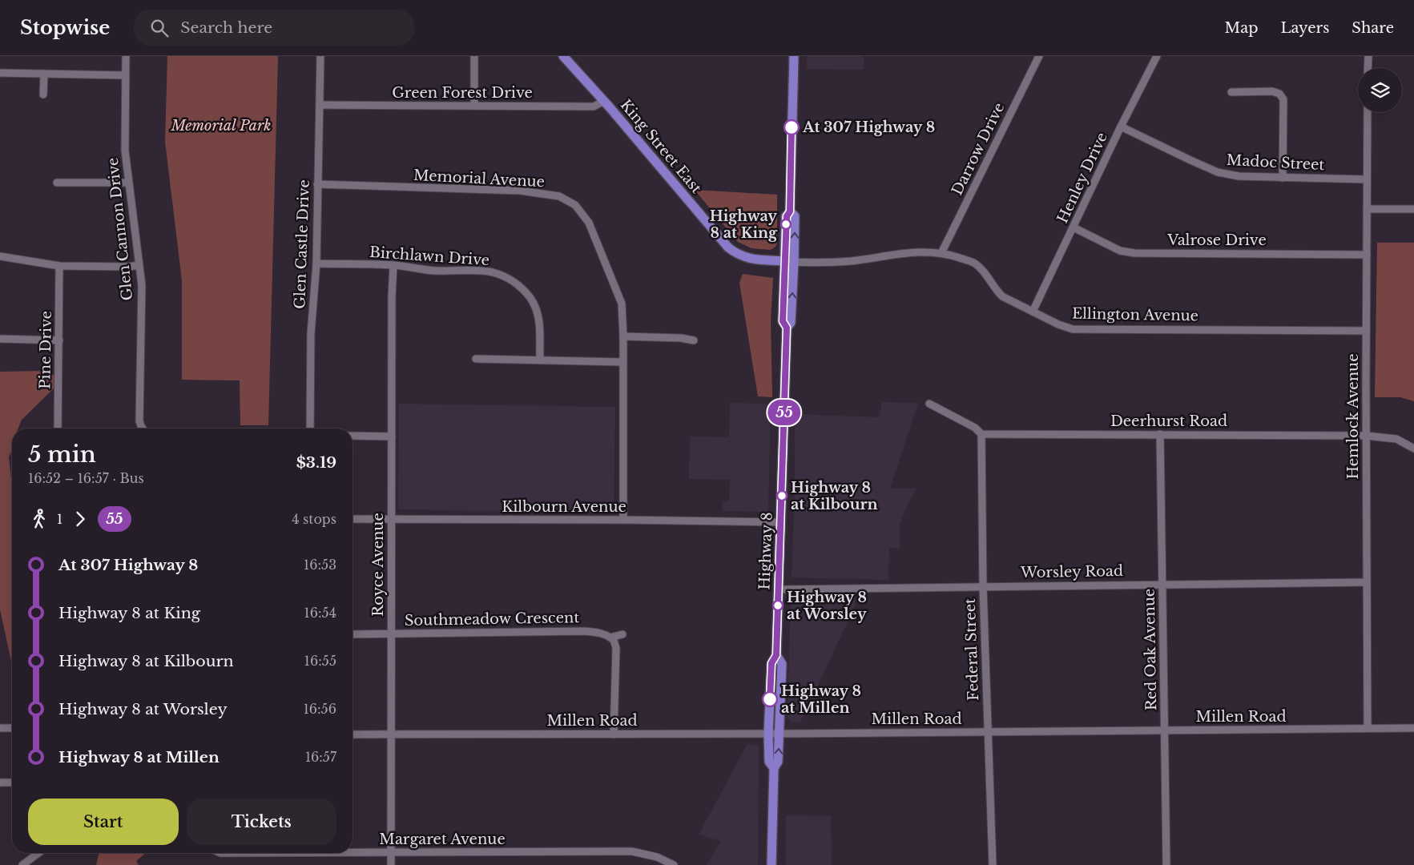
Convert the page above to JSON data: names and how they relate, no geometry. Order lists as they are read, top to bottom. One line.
{"streets":{"main road":["King Street East","Highway 8"],"street":["Green Forest Drive","Darrow Drive","Madoc Street","Henley Drive","Memorial Avenue","Glen Cannon Drive","Valrose Drive","Glen Castle Drive","Birchlawn Drive","Ellington Avenue","Pine Drive","Hemlock Avenue","Deerhurst Road","Kilbourn Avenue","Royce Avenue","Worsley Road","Southmeadow Crescent","Federal Street","Red Oak Avenue","Millen Road","Margaret Avenue"]},"crossings":[["Green Forest Drive","King Street East"],["Green Forest Drive","Glen Castle Drive"],["King Street East","Ellington Avenue"],["King Street East","Highway 8"],["Darrow Drive","Ellington Avenue"],["Madoc Street","Henley Drive"],["Madoc Street","Hemlock Avenue"],["Henley Drive","Valrose Drive"],["Henley Drive","Ellington Avenue"],["Memorial Avenue","Glen Castle Drive"],["Memorial Avenue","Kilbourn Avenue"],["Valrose Drive","Hemlock Avenue"],["Glen Castle Drive","Birchlawn Drive"],["Birchlawn Drive","Royce Avenue"],["Ellington Avenue","Hemlock Avenue"],["Ellington Avenue","Highway 8"],["Hemlock Avenue","Deerhurst Road"],["Hemlock Avenue","Worsley Road"],["Hemlock Avenue","Millen Road"],["Deerhurst Road","Federal Street"],["Deerhurst Road","Red Oak Avenue"],["Kilbourn Avenue","Highway 8"],["Kilbourn Avenue","Royce Avenue"],["Highway 8","Worsley Road"],["Highway 8","Millen Road"],["Royce Avenue","Southmeadow Crescent"],["Royce Avenue","Millen Road"],["Royce Avenue","Margaret Avenue"],["Worsley Road","Federal Street"],["Worsley Road","Red Oak Avenue"],["Federal Street","Millen Road"],["Red Oak Avenue","Millen Road"]],"parks":["Memorial Park"],"places":["At 307 Highway 8","Highway 8 at King","Highway 8 at Kilbourn","Highway 8 at Worsley","Highway 8 at Millen"],"lines":["bus line 55"],"page":{"header":"Stopwise","search":"Search here","nav":["Map","Layers","Share"],"on_map":"55","heading":["5 min","16:52 – 16:57 · Bus","$3.19"],"legs":["1","55","4 stops"],"list":[{"name":"At 307 Highway 8","value":"16:53"},{"name":"Highway 8 at King","value":"16:54"},{"name":"Highway 8 at Kilbourn","value":"16:55"},{"name":"Highway 8 at Worsley","value":"16:56"},{"name":"Highway 8 at Millen","value":"16:57"}],"buttons":["Start","Tickets"]}}
